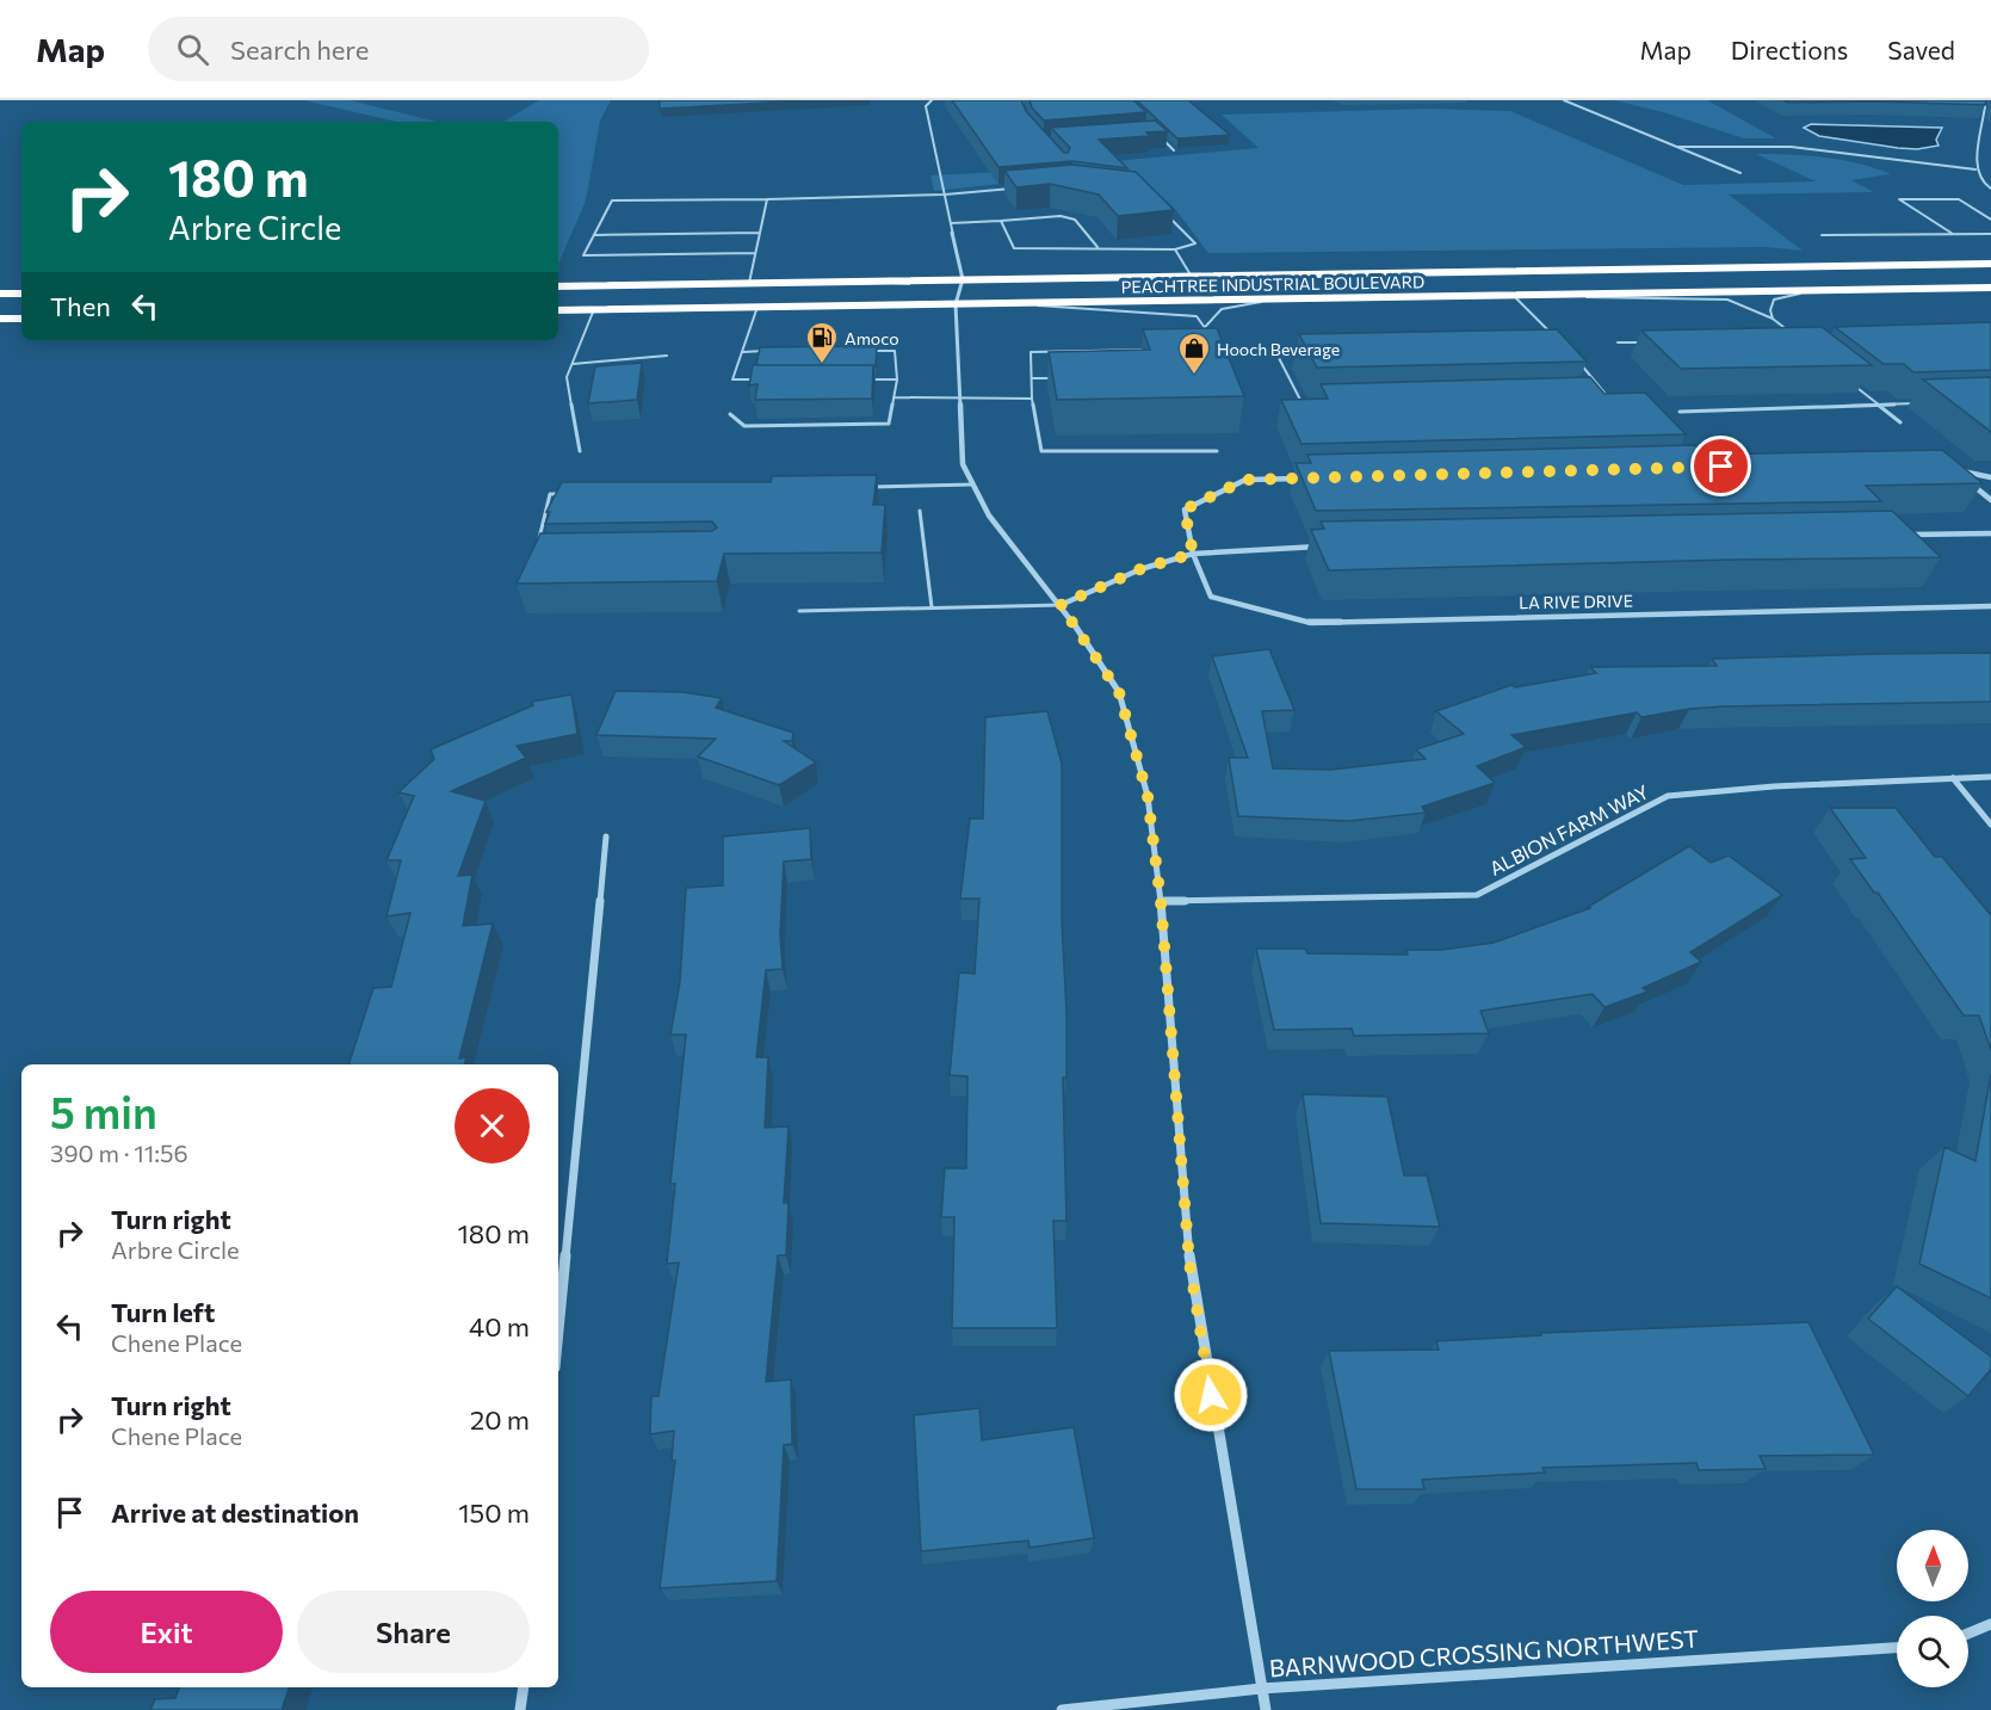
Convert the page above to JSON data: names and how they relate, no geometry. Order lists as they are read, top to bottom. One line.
{"streets":{"highway":["PEACHTREE INDUSTRIAL BOULEVARD"],"street":["LA RIVE DRIVE","ALBION FARM WAY","BARNWOOD CROSSING NORTHWEST"]},"places":{"fuel station":["Amoco"],"shop":["Hooch Beverage"]},"north":"top","page":{"header":"Map","search":"Search here","nav":["Map","Directions","Saved"],"turn":["180 m","Arbre Circle"],"then":"Then","heading":["5 min","390 m · 11:56"],"list":[{"name":"Turn right","note":"Arbre Circle","value":"180 m"},{"name":"Turn left","note":"Chene Place","value":"40 m"},{"name":"Turn right","note":"Chene Place","value":"20 m"},{"name":"Arrive at destination","value":"150 m"}],"buttons":["Exit","Share"]}}
